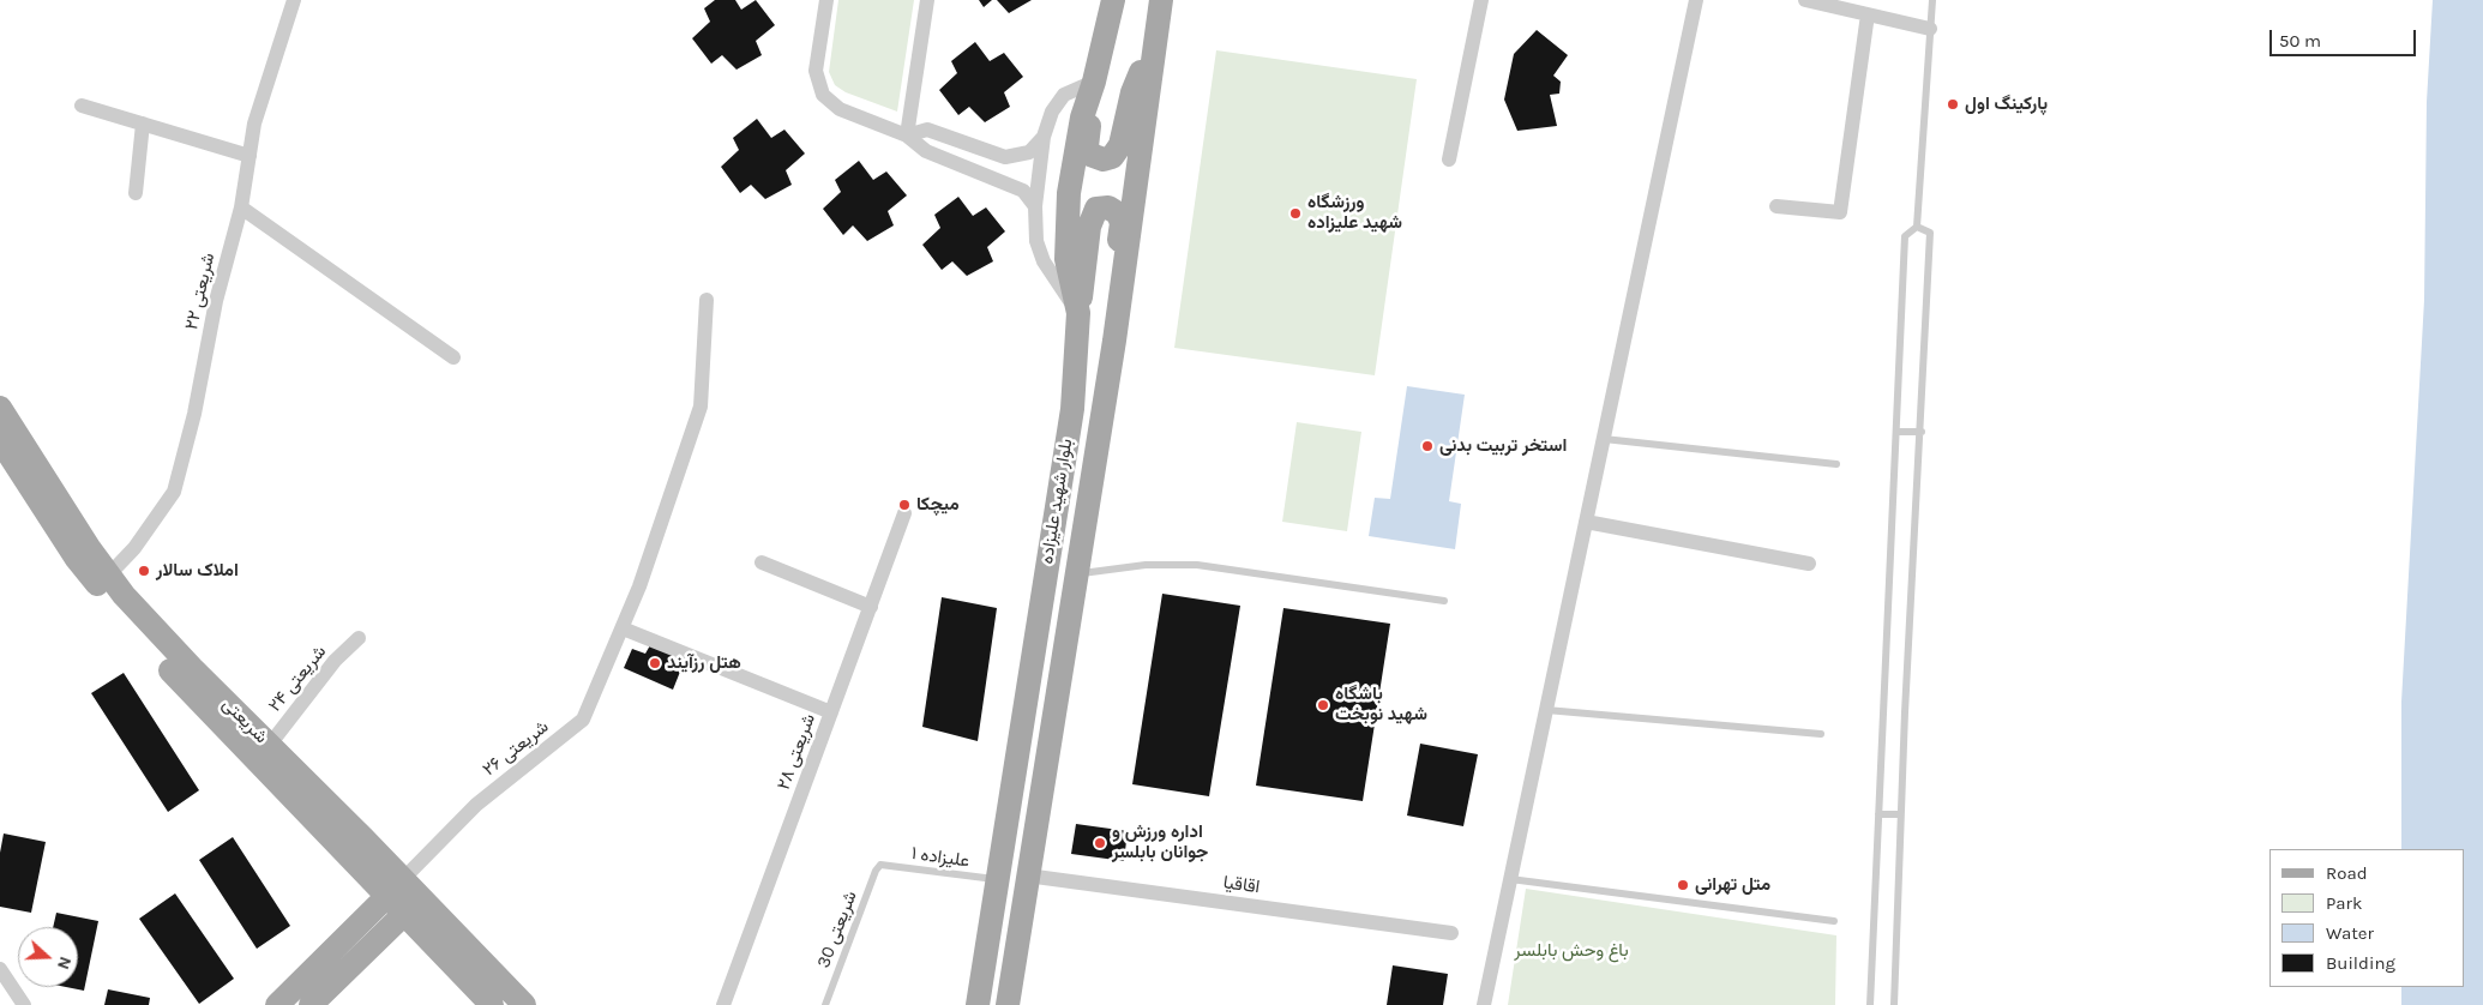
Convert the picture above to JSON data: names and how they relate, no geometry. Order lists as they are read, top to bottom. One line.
{"streets":{"main road":["بلوار شهید علیزاده","شریعتی"],"street":["شریعتی ۲۲","شریعتی ۲۴","شریعتی ۲۶","شریعتی ۲۸","اقاقیا"],"lane":["علیزاده ۱","شریعتی 30"]},"crossings":[["شریعتی ۲۲","شریعتی"],["بلوار شهید علیزاده","علیزاده ۱"],["بلوار شهید علیزاده","اقاقیا"],["شریعتی ۲۴","شریعتی"],["شریعتی","شریعتی ۲۶"],["علیزاده ۱","شریعتی 30"]],"parks":["باغ وحش بابلسر"],"places":["پارکینگ اول","ورزشگاه شهید علیزاده","استخر تربیت بدنی","میچکا","املاک سالار","هتل رزآیند","باشگاه شهید نوبخت","اداره ورزش و جوانان بابلسر","متل تهرانی"],"legend":["Road","Park","Water","Building"],"scale_bar":"50 m","north":"right"}
